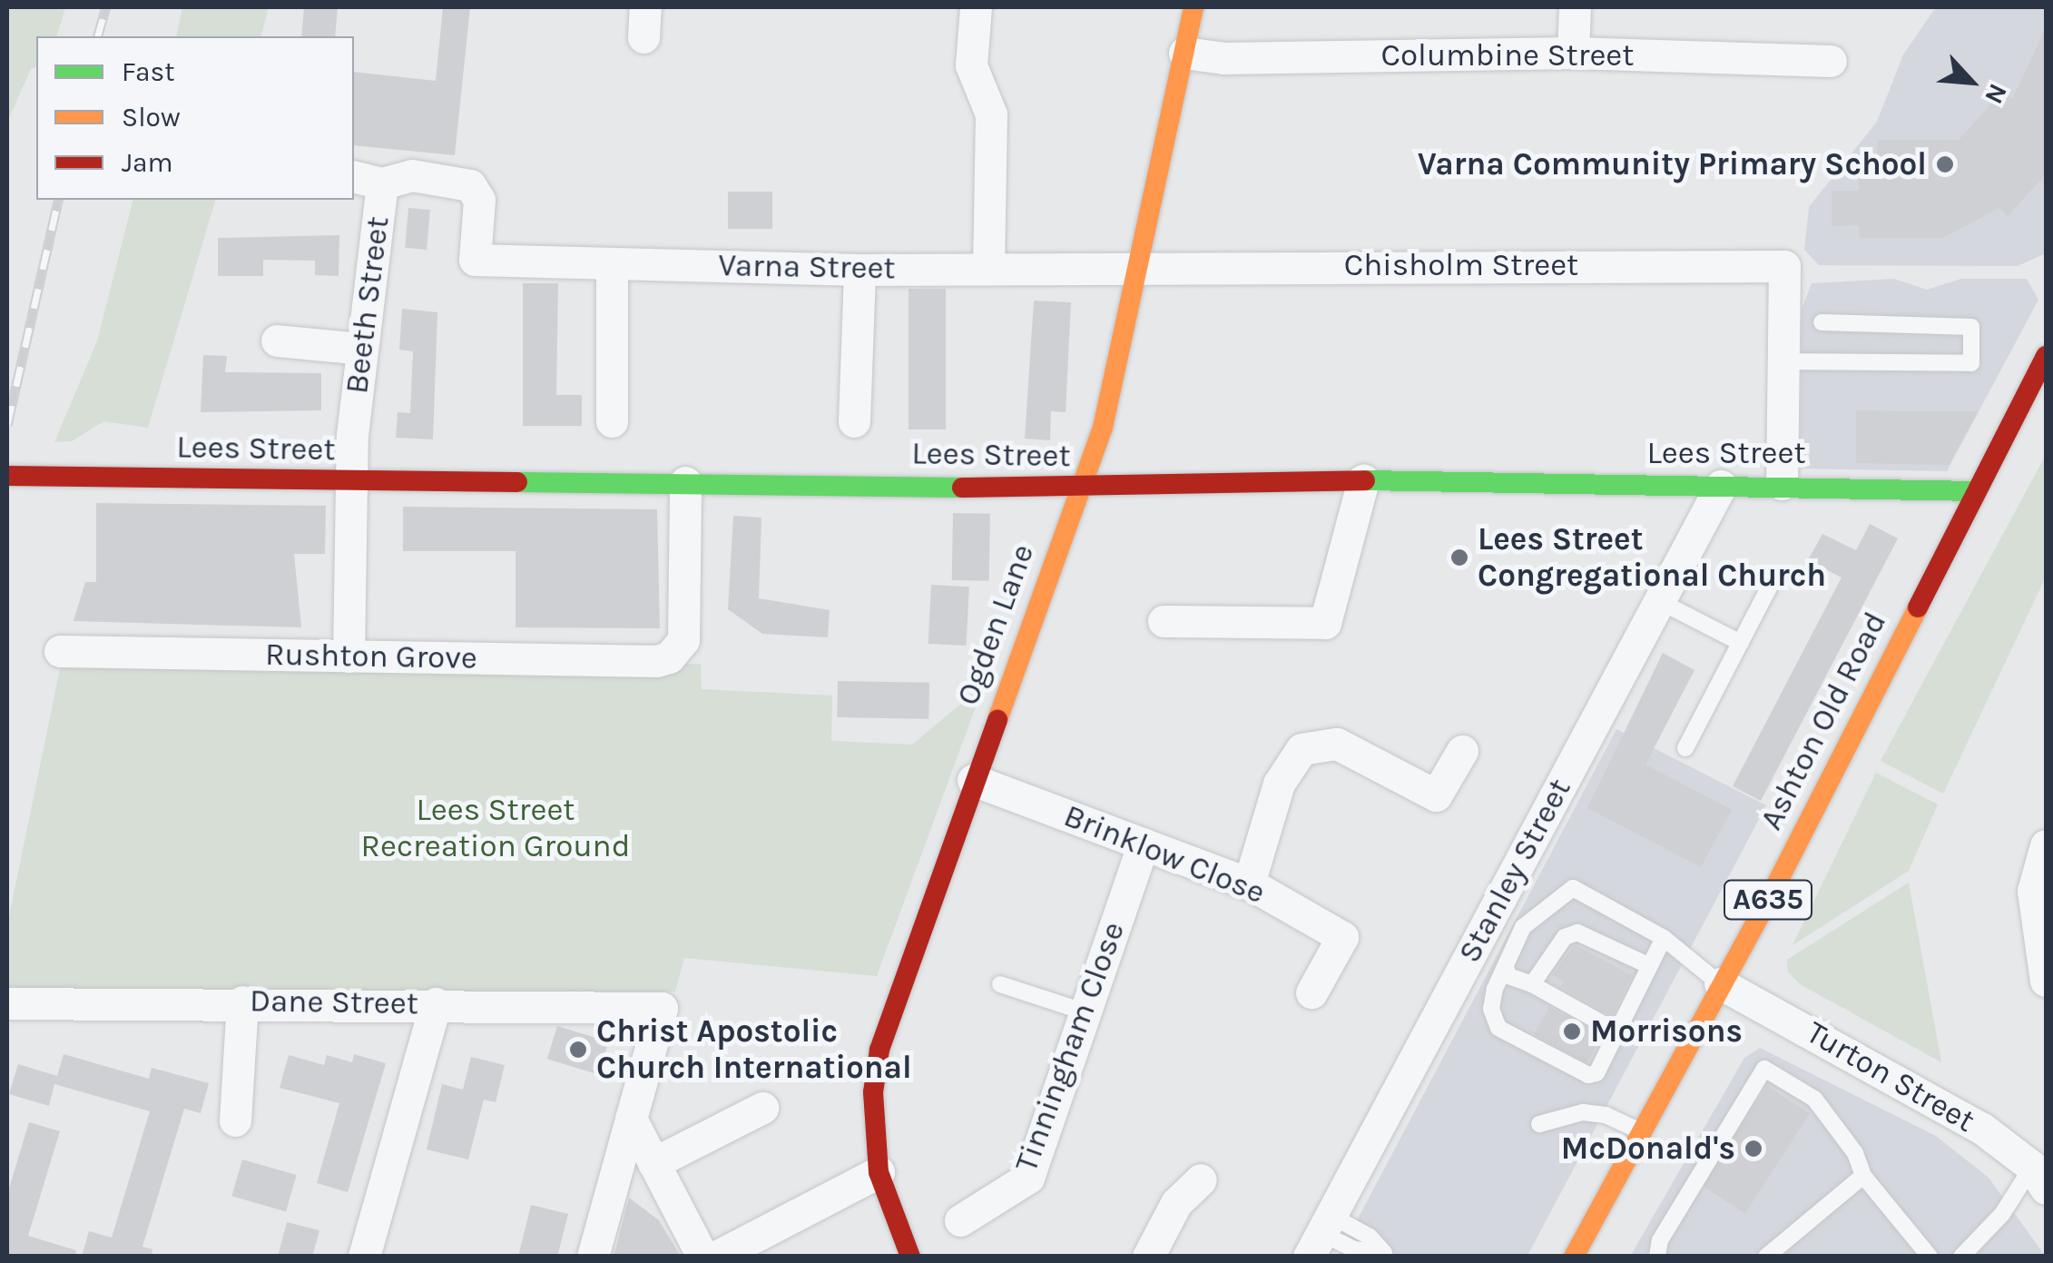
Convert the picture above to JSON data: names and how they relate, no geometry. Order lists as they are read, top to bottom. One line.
{"streets":{"main road":["Lees Street","Ogden Lane","Ashton Old Road","A635"],"street":["Columbine Street","Chisholm Street","Varna Street","Beeth Street","Rushton Grove","Brinklow Close","Stanley Street","Dane Street","Tinningham Close","Turton Street"]},"crossings":[["Columbine Street","Ogden Lane"],["Chisholm Street","Varna Street"],["Chisholm Street","Ogden Lane"],["Varna Street","Beeth Street"],["Varna Street","Ogden Lane"],["Beeth Street","Lees Street"],["Beeth Street","Rushton Grove"],["Lees Street","Ogden Lane"],["Lees Street","Rushton Grove"],["Lees Street","Ashton Old Road"],["Lees Street","Stanley Street"],["Ogden Lane","Brinklow Close"],["Ashton Old Road","Turton Street"],["Brinklow Close","Tinningham Close"]],"parks":["Lees Street Recreation Ground"],"places":["Varna Community Primary School","Lees Street Congregational Church","Morrisons","Christ Apostolic Church International","McDonald's"],"legend":["Fast","Slow","Jam"],"north":"bottom right"}
